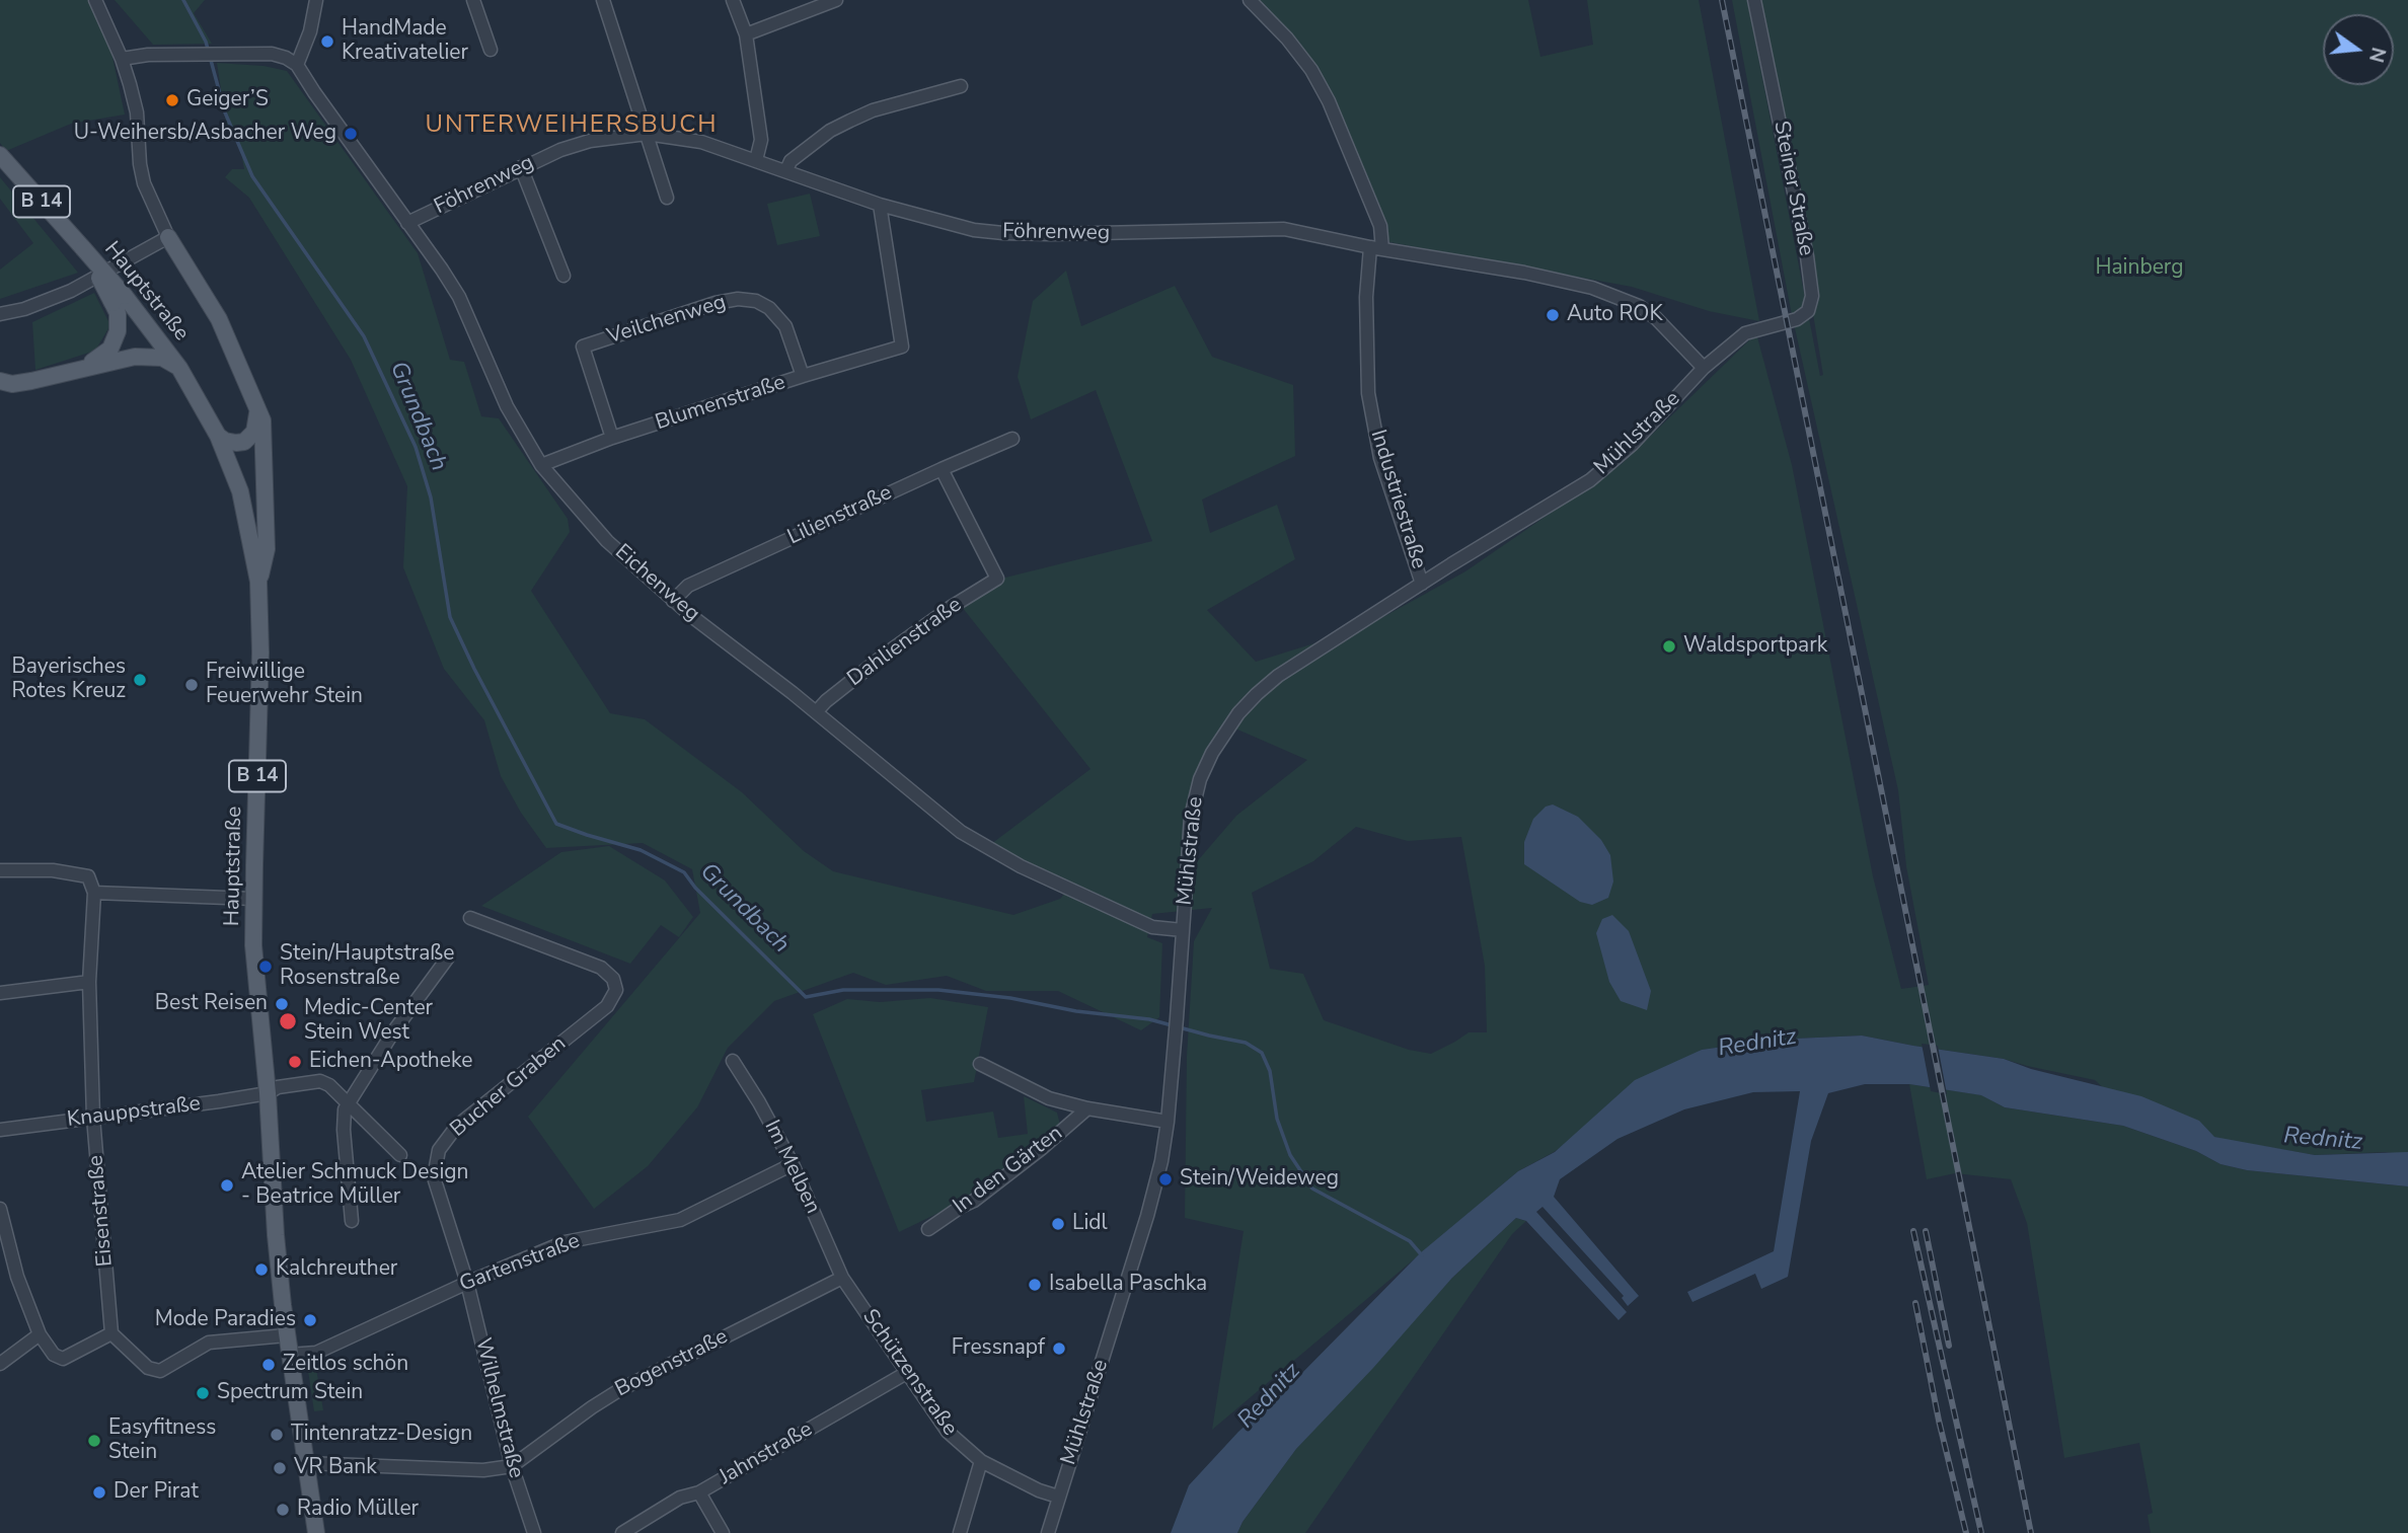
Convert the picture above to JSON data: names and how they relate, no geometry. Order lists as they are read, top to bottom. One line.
{"streets":{"main road":["B 14","Hauptstraße"],"street":["Föhrenweg","Steiner Straße","Veilchenweg","Blumenstraße","Mühlstraße","Industriestraße","Lilienstraße","Eichenweg","Dahlienstraße","Bucher Graben","Knauppstraße","Im Melben","In den Gärten","Eisenstraße","Gartenstraße","Bogenstraße","Schützenstraße","Wilhelmstraße","Jahnstraße"]},"crossings":[["Föhrenweg","Blumenstraße"],["Föhrenweg","Mühlstraße"],["Föhrenweg","Industriestraße"],["Föhrenweg","Eichenweg"],["Steiner Straße","Mühlstraße"],["Hauptstraße","Knauppstraße"],["Hauptstraße","Gartenstraße"],["Veilchenweg","Blumenstraße"],["Blumenstraße","Eichenweg"],["Mühlstraße","Industriestraße"],["Mühlstraße","Eichenweg"],["Mühlstraße","Schützenstraße"],["Lilienstraße","Eichenweg"],["Lilienstraße","Dahlienstraße"],["Eichenweg","Dahlienstraße"],["Bucher Graben","Gartenstraße"],["Bucher Graben","Wilhelmstraße"],["Knauppstraße","Eisenstraße"],["Im Melben","Gartenstraße"],["Im Melben","Bogenstraße"],["Im Melben","Schützenstraße"],["Gartenstraße","Wilhelmstraße"],["Bogenstraße","Schützenstraße"],["Bogenstraße","Wilhelmstraße"],["Schützenstraße","Jahnstraße"]],"districts":["UNTERWEIHERSBUCH"],"water":["Grundbach","Rednitz"],"parks":["Hainberg"],"places":["HandMade Kreativatelier","Geiger’S","U-Weihersb/Asbacher Weg","Auto ROK","Waldsportpark","Bayerisches Rotes Kreuz","Freiwillige Feuerwehr Stein","Stein/Hauptstraße Rosenstraße","Best Reisen","Medic-Center Stein West","Eichen-Apotheke","Stein/Weideweg","Atelier Schmuck Design - Beatrice Müller","Lidl","Kalchreuther","Isabella Paschka","Mode Paradies","Fressnapf","Zeitlos schön","Spectrum Stein","Tintenratzz-Design","Easyfitness Stein","VR Bank","Der Pirat","Radio Müller"],"north":"right"}
